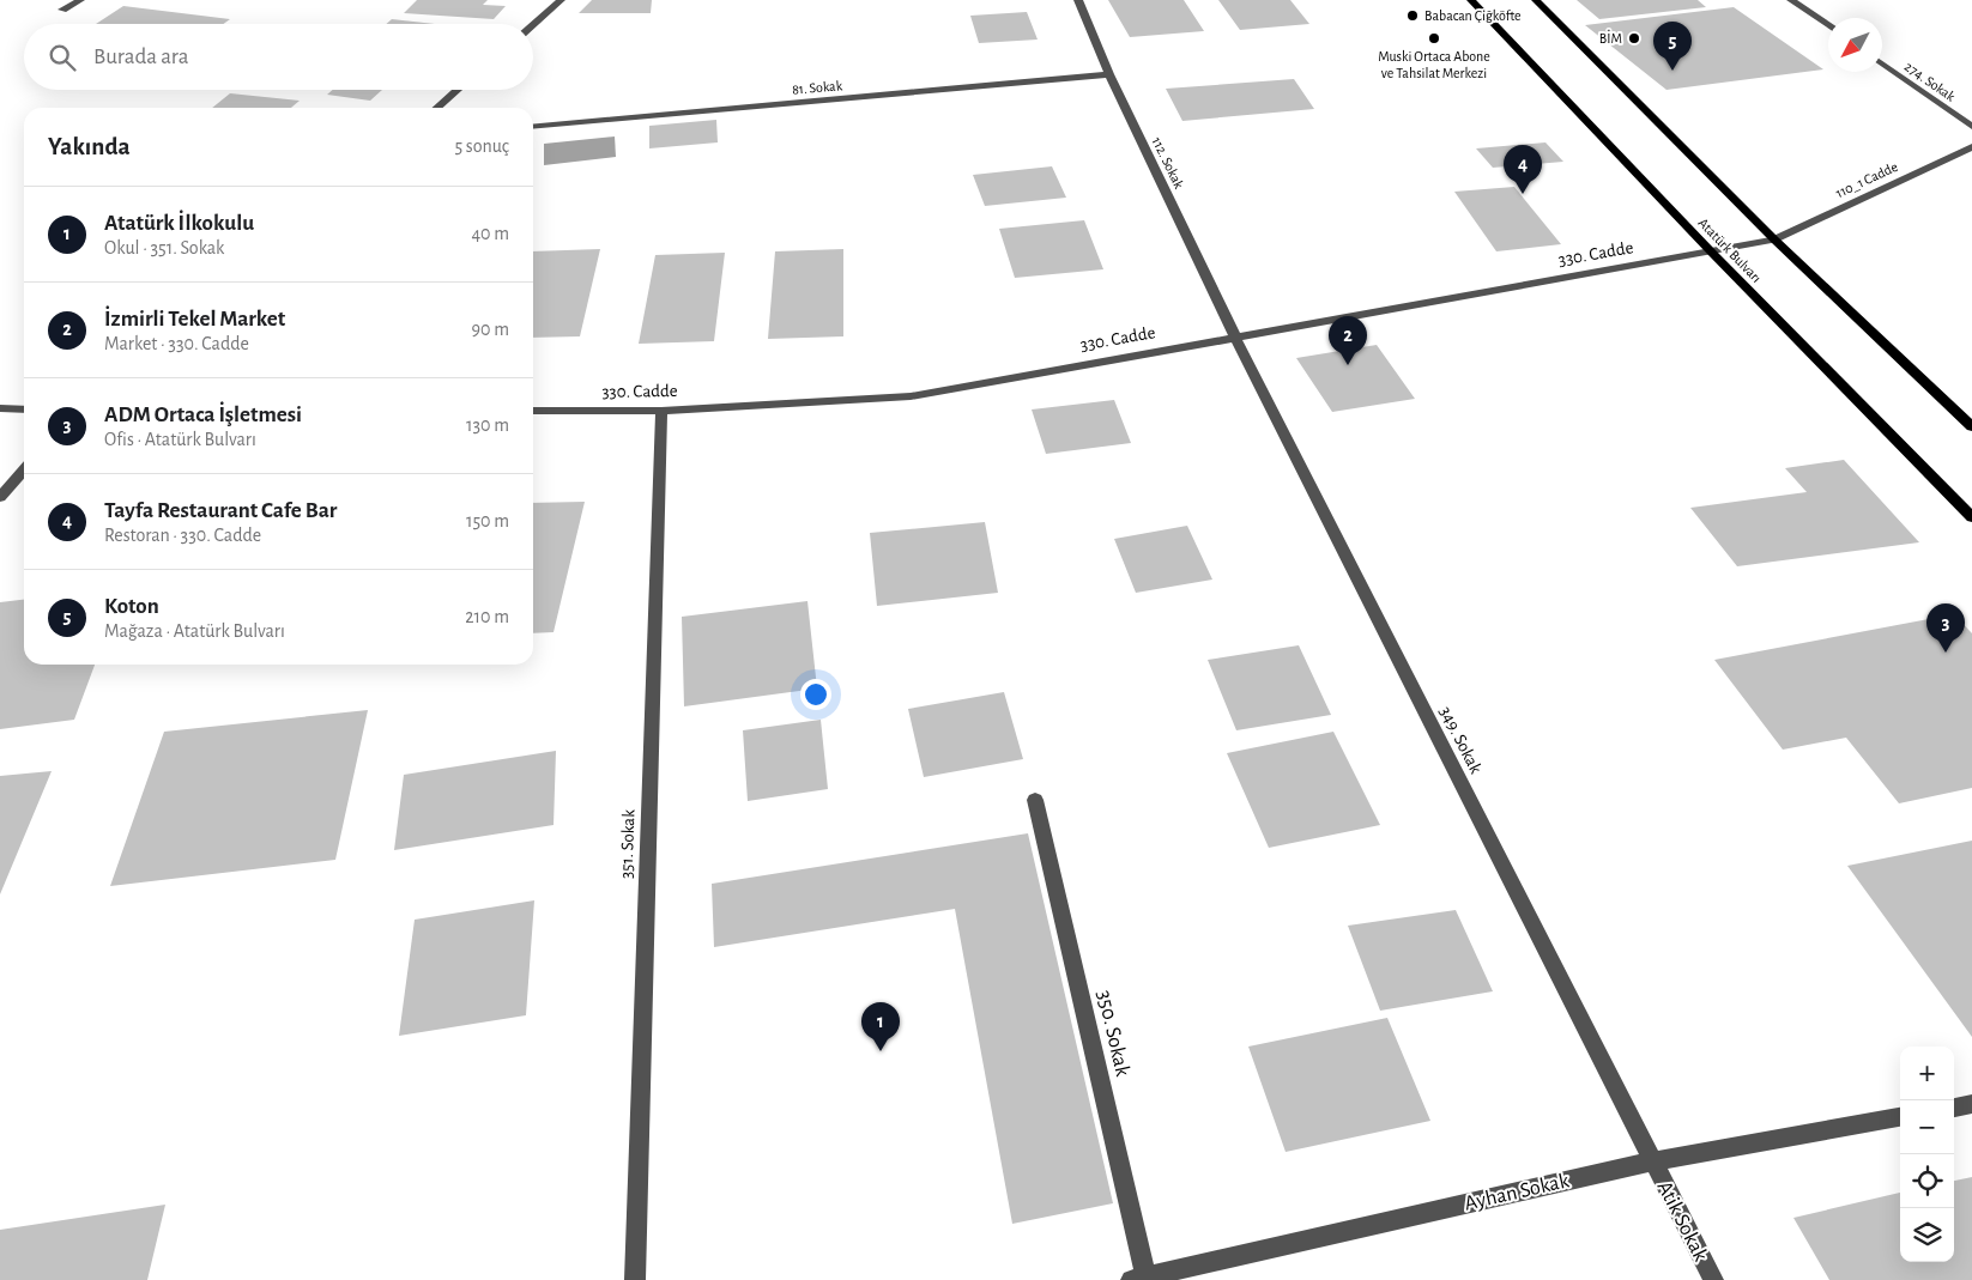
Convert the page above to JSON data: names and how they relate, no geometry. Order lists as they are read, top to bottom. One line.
{"streets":{"main road":["Atatürk Bulvarı"],"street":["274. Sokak","81. Sokak","112. Sokak","110_1 Cadde","330. Cadde","349. Sokak","351. Sokak","350. Sokak","Ayhan Sokak","Atik Sokak"]},"crossings":[["81. Sokak","112. Sokak"],["112. Sokak","330. Cadde"],["112. Sokak","349. Sokak"],["110_1 Cadde","Atatürk Bulvarı"],["110_1 Cadde","330. Cadde"],["Atatürk Bulvarı","330. Cadde"],["330. Cadde","349. Sokak"],["330. Cadde","351. Sokak"],["349. Sokak","Ayhan Sokak"],["349. Sokak","Atik Sokak"],["350. Sokak","Ayhan Sokak"],["Ayhan Sokak","Atik Sokak"]],"places":["Babacan Çiğköfte","Muski Ortaca Abone ve Tahsilat Merkezi","BİM"],"north":"bottom left","page":{"pins":["5","4","2","3","1"],"search":"Burada ara","heading":["Yakında","5 sonuç"],"list":[{"mark":"1","name":"Atatürk İlkokulu","note":"Okul · 351. Sokak","value":"40 m"},{"mark":"2","name":"İzmirli Tekel Market","note":"Market · 330. Cadde","value":"90 m"},{"mark":"3","name":"ADM Ortaca İşletmesi","note":"Ofis · Atatürk Bulvarı","value":"130 m"},{"mark":"4","name":"Tayfa Restaurant Cafe Bar","note":"Restoran · 330. Cadde","value":"150 m"},{"mark":"5","name":"Koton","note":"Mağaza · Atatürk Bulvarı","value":"210 m"}],"map_buttons":["+","−"]}}
